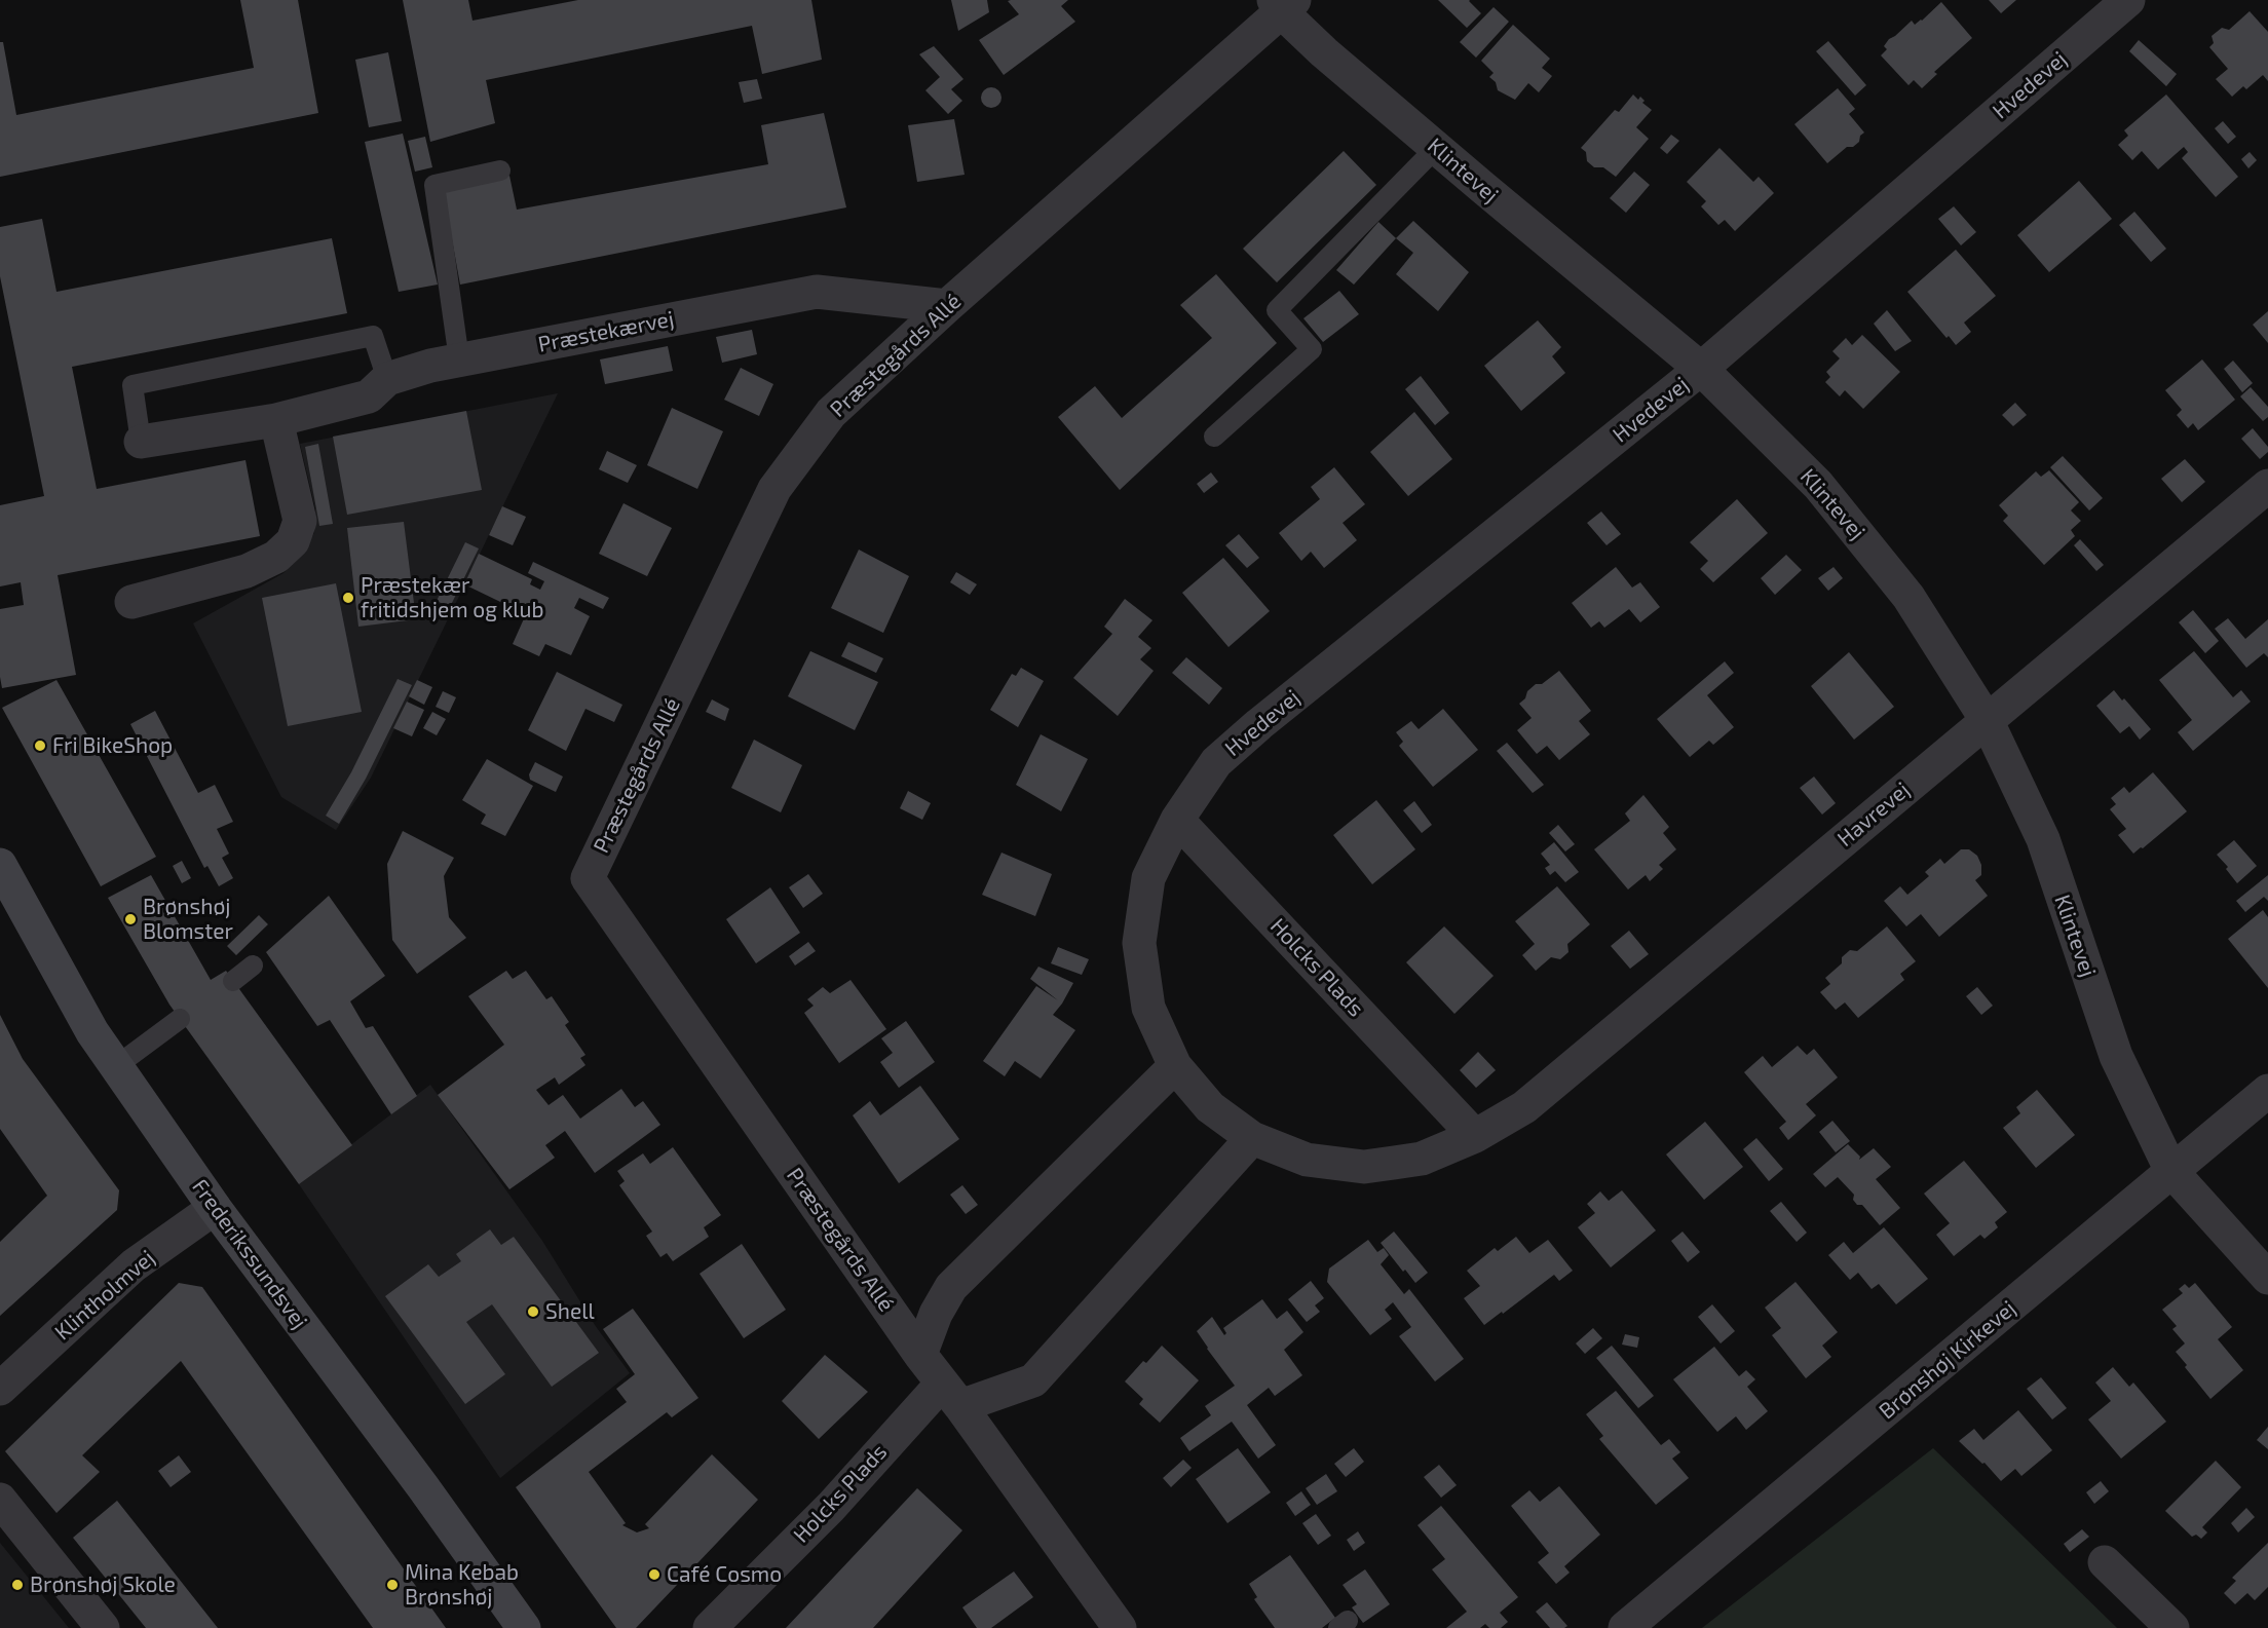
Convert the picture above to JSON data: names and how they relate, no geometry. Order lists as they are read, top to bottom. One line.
{"streets":{"main road":["Frederikssundsvej"],"street":["Hvedevej","Klintevej","Præstekærvej","Præstegårds Allé","Havrevej","Holcks Plads","Klintholmvej","Brønshøj Kirkevej"]},"crossings":[["Hvedevej","Klintevej"],["Hvedevej","Holcks Plads"],["Klintevej","Præstegårds Allé"],["Klintevej","Havrevej"],["Klintevej","Brønshøj Kirkevej"],["Præstekærvej","Præstegårds Allé"],["Præstegårds Allé","Holcks Plads"],["Havrevej","Holcks Plads"],["Frederikssundsvej","Klintholmvej"]],"places":["Præstekær fritidshjem og klub","Fri BikeShop","Brønshøj Blomster","Shell","Café Cosmo","Brønshøj Skole","Mina Kebab Brønshøj"]}
